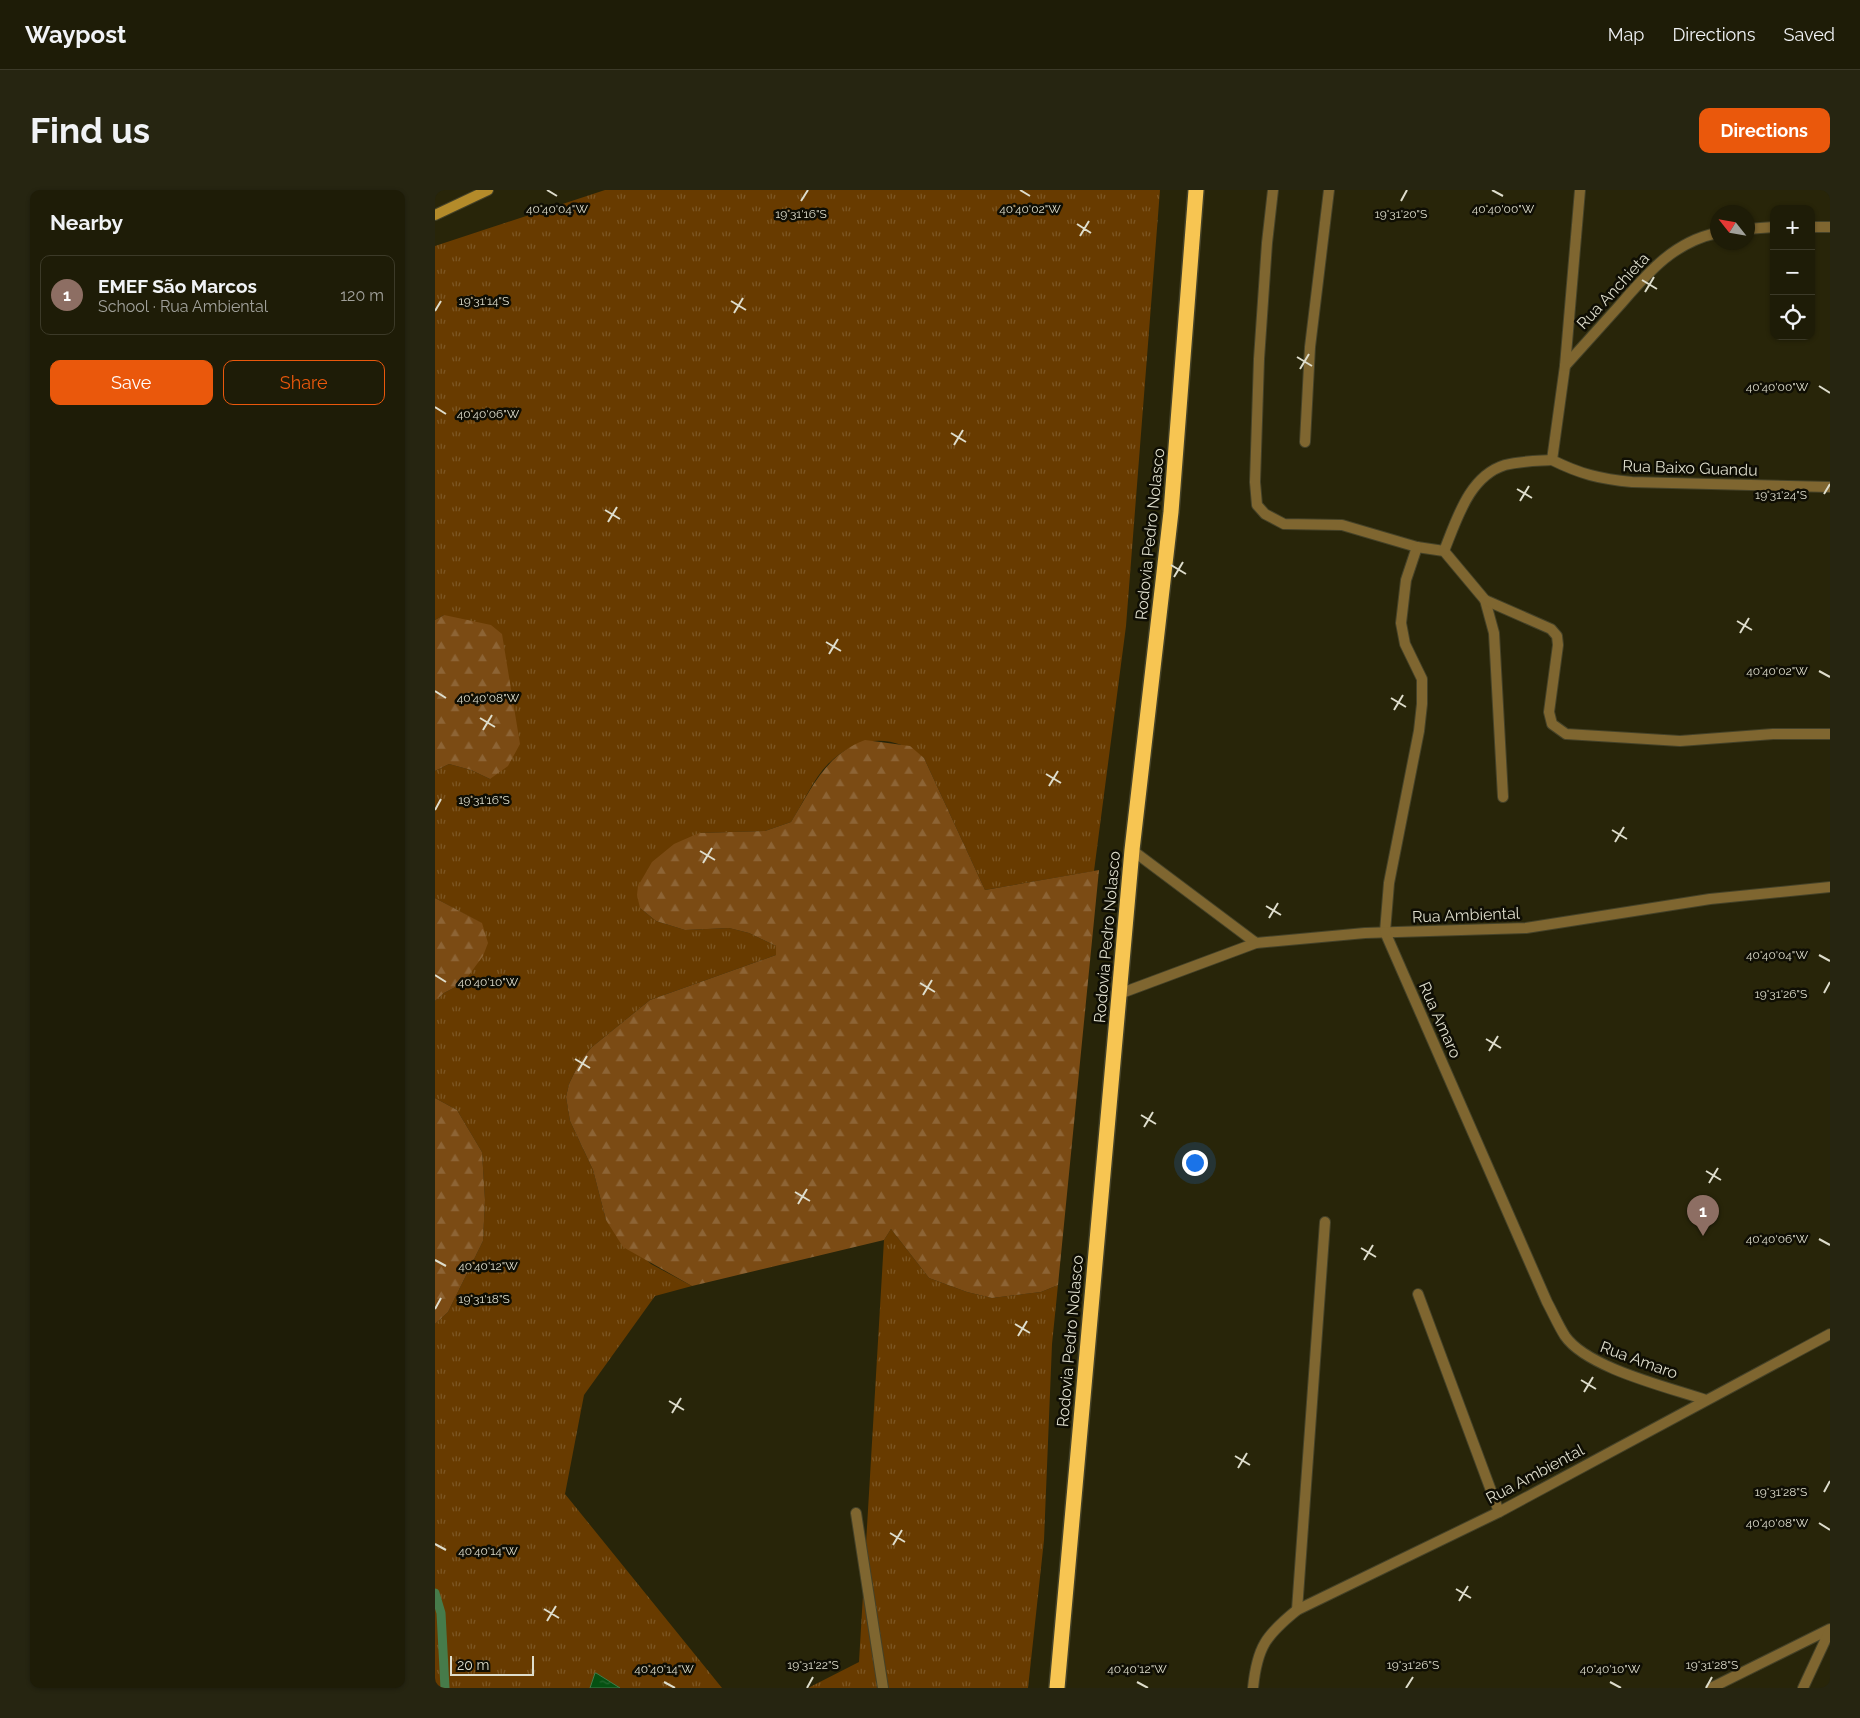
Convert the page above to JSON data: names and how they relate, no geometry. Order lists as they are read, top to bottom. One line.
{"streets":{"highway":["Rodovia Pedro Nolasco"],"street":["Rua Anchieta","Rua Baixo Guandu","Rua Ambiental","Rua Amaro"]},"crossings":[["Rodovia Pedro Nolasco","Rua Ambiental"],["Rua Ambiental","Rua Amaro"]],"scale_bar":"20 m","north":"top left","page":{"header":"Waypost","nav":["Map","Directions","Saved"],"buttons":["Directions",["Save","Share"]],"title":"Find us","heading":"Nearby","map_buttons":["+","−"],"list":[{"mark":"1","name":"EMEF São Marcos","note":"School · Rua Ambiental","value":"120 m"}],"pins":"1","scale":"20 m"},"coordinates":["40°40'04\"W","40°40'02\"W","40°40'00\"W","19°31'16\"S","19°31'20\"S","19°31'14\"S","40°40'06\"W","19°31'24\"S","40°40'08\"W","40°40'10\"W","19°31'26\"S","40°40'12\"W","19°31'18\"S","19°31'28\"S","40°40'14\"W","19°31'22\"S"]}
